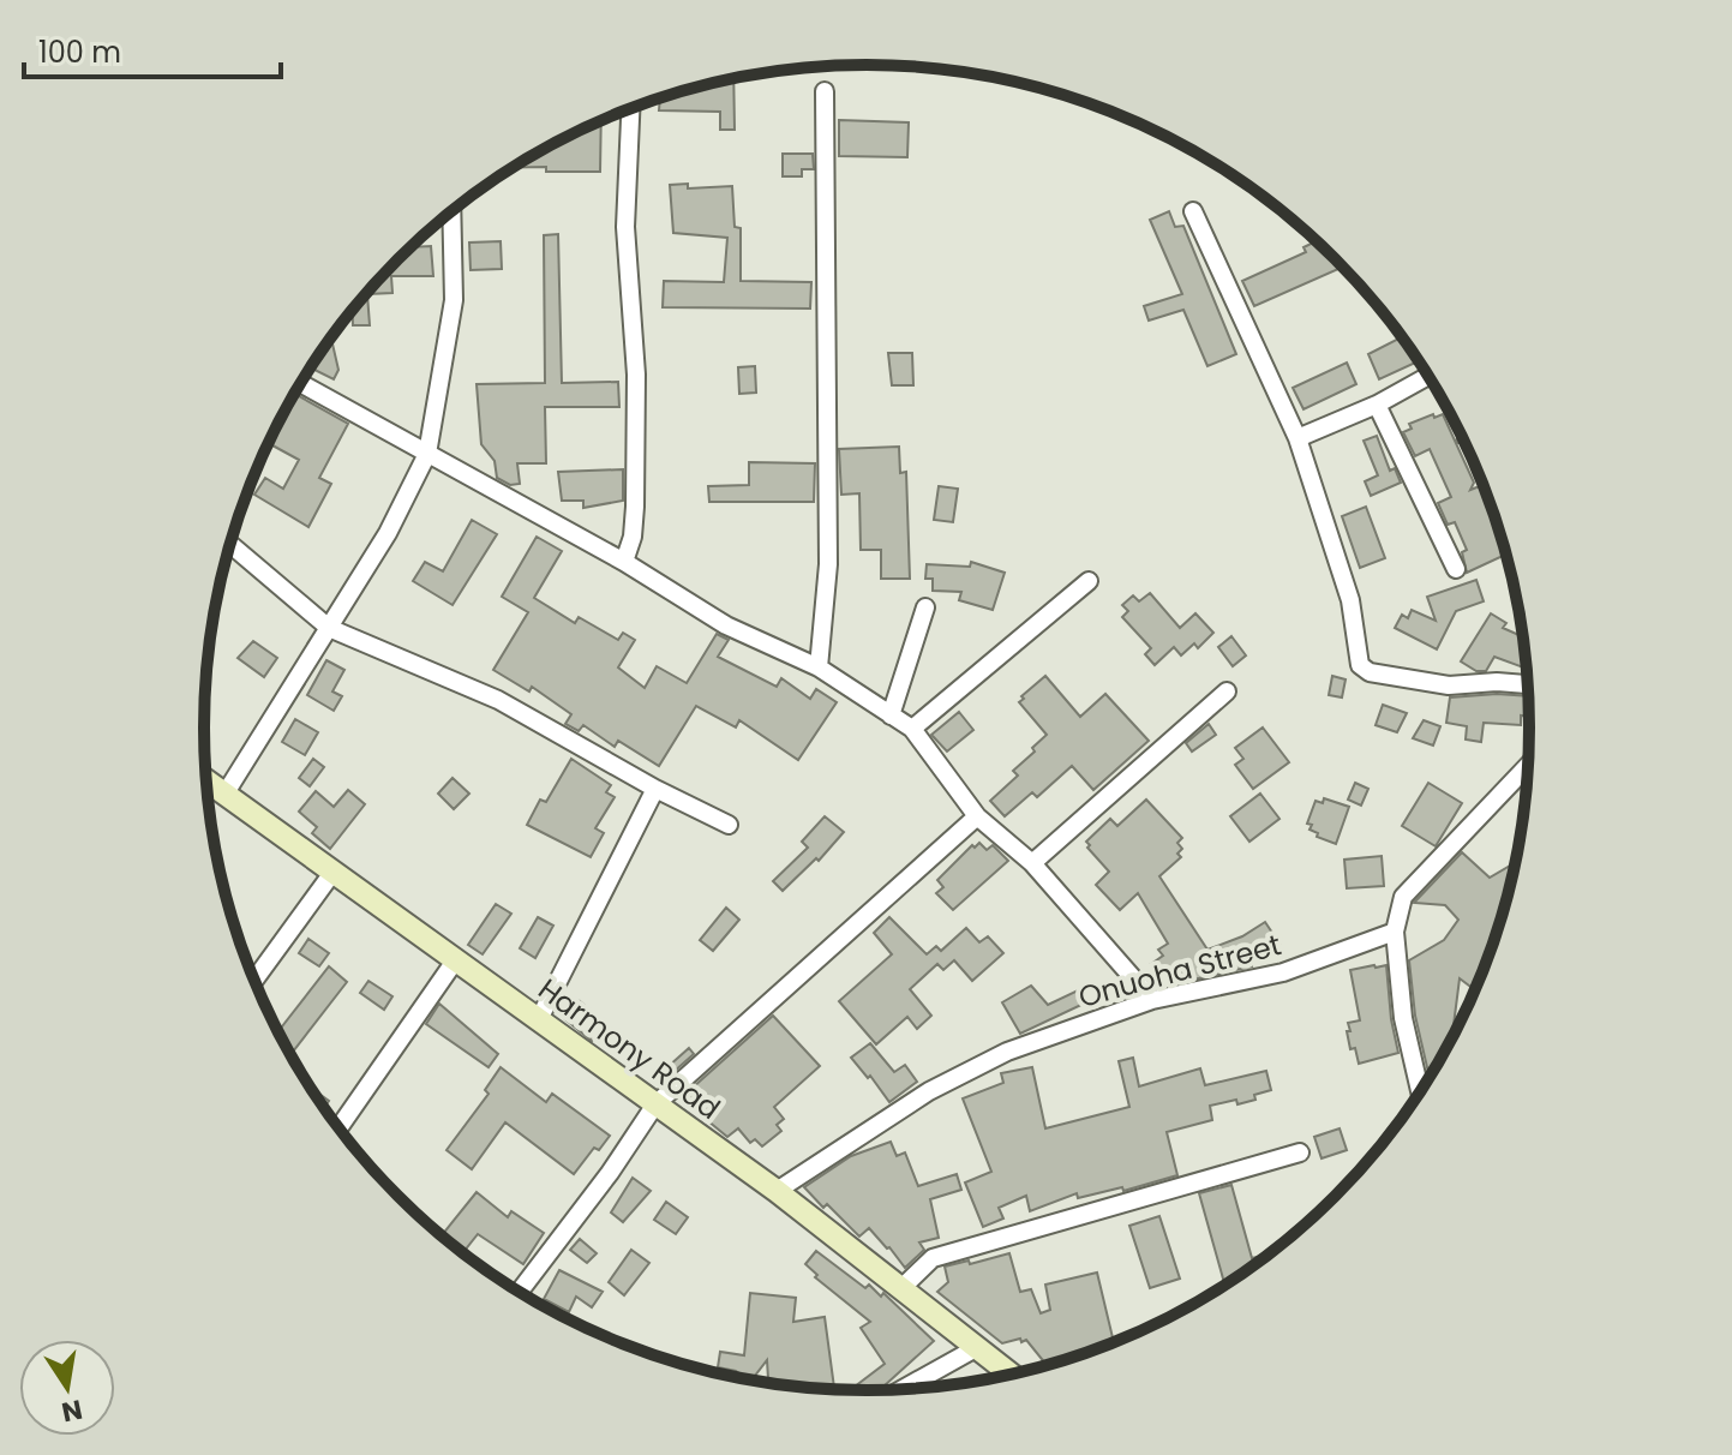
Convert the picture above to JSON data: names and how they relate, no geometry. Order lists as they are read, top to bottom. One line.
{"streets":{"main road":["Harmony Road"],"street":["Onuoha Street"]},"crossings":[["Onuoha Street","Harmony Road"]],"scale_bar":"100 m","north":"bottom"}
